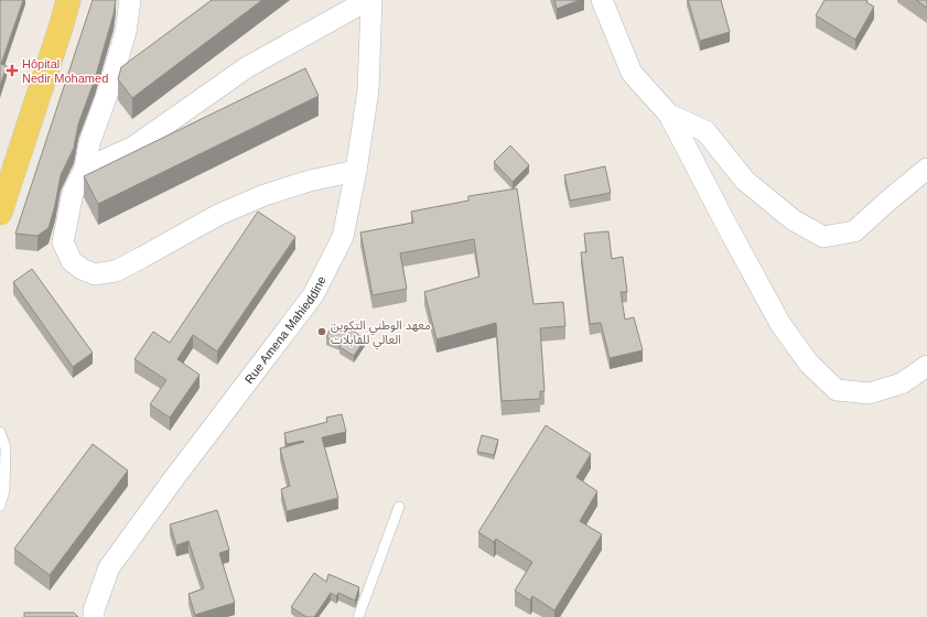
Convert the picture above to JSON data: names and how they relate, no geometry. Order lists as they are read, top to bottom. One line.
{"streets":{"street":["Rue Amena Mahieddine"]},"places":{"health":["Hôpital Nedir Mohamed"],"other":["معهد الوطني التكوين العالي للقابلات"]}}
